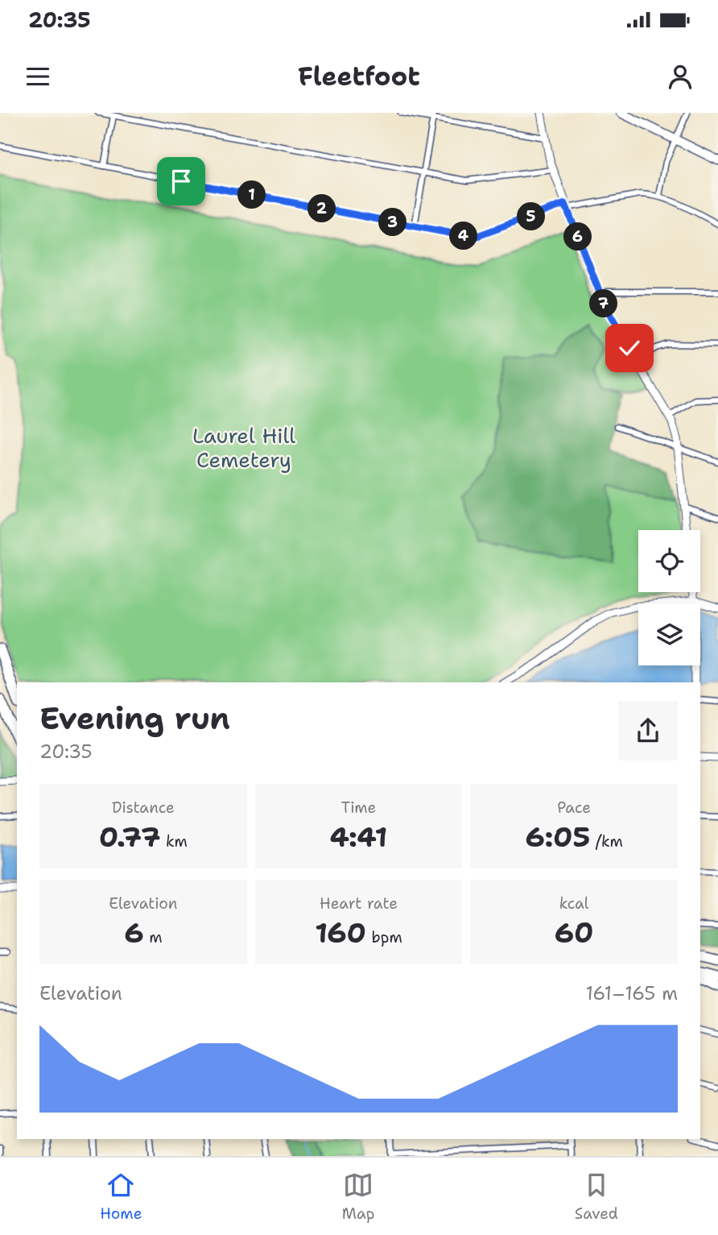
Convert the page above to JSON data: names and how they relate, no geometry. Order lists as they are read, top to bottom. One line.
{"parks":["Laurel Hill Cemetery"],"page":{"status":"20:35","header":"Fleetfoot","pins":["1","2","5","3","4","6","7"],"heading":["Evening run","20:35"],"stats":[["Distance","0.77 km"],["Time","4:41"],["Pace","6:05 /km"],["Elevation","6 m"],["Heart rate","160 bpm"],["kcal","60"]],"chart":["Elevation","161–165 m"],"tabs":["Home","Map","Saved"]}}
